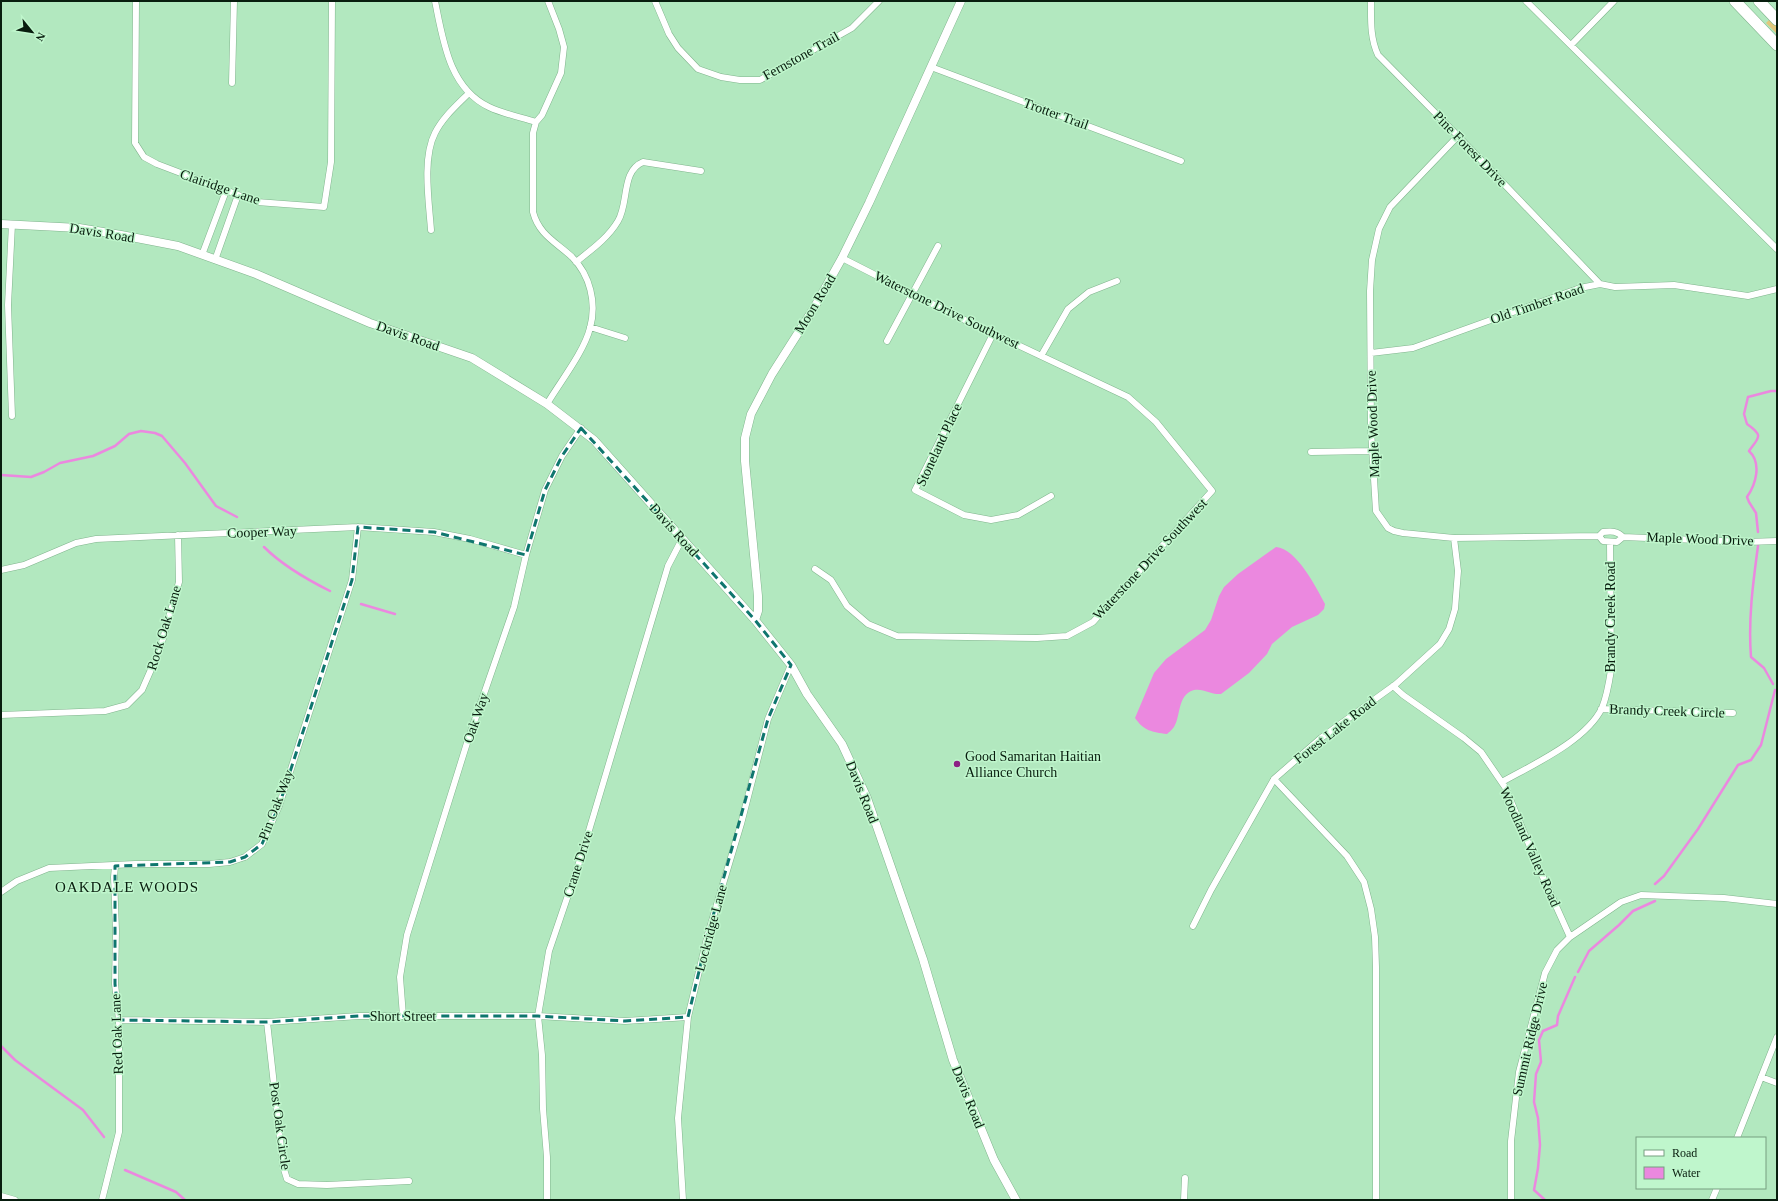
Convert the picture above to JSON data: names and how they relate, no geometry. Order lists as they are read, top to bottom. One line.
{"streets":{"street":["Fernstone Trail","Trotter Trail","Pine Forest Drive","Clairidge Lane","Davis Road","Moon Road","Old Timber Road","Waterstone Drive Southwest","Maple Wood Drive","Stoneland Place","Cooper Way","Brandy Creek Road","Rock Oak Lane","Brandy Creek Circle","Oak Way","Forest Lake Road","Pin Oak Way","Woodland Valley Road","Crane Drive","Lockridge Lane","Short Street","Red Oak Lane","Summit Ridge Drive","Post Oak Circle"]},"crossings":[["Trotter Trail","Moon Road"],["Pine Forest Drive","Old Timber Road"],["Pine Forest Drive","Maple Wood Drive"],["Davis Road","Moon Road"],["Davis Road","Oak Way"],["Davis Road","Crane Drive"],["Davis Road","Lockridge Lane"],["Moon Road","Waterstone Drive Southwest"],["Old Timber Road","Maple Wood Drive"],["Waterstone Drive Southwest","Stoneland Place"],["Maple Wood Drive","Brandy Creek Road"],["Maple Wood Drive","Forest Lake Road"],["Cooper Way","Rock Oak Lane"],["Cooper Way","Oak Way"],["Cooper Way","Pin Oak Way"],["Brandy Creek Road","Brandy Creek Circle"],["Brandy Creek Road","Woodland Valley Road"],["Oak Way","Short Street"],["Forest Lake Road","Woodland Valley Road"],["Pin Oak Way","Red Oak Lane"],["Woodland Valley Road","Summit Ridge Drive"],["Crane Drive","Short Street"],["Lockridge Lane","Short Street"],["Short Street","Red Oak Lane"],["Short Street","Post Oak Circle"]],"districts":["OAKDALE WOODS"],"places":["Good Samaritan Haitian Alliance Church"],"legend":["Road","Water"],"north":"bottom right"}
